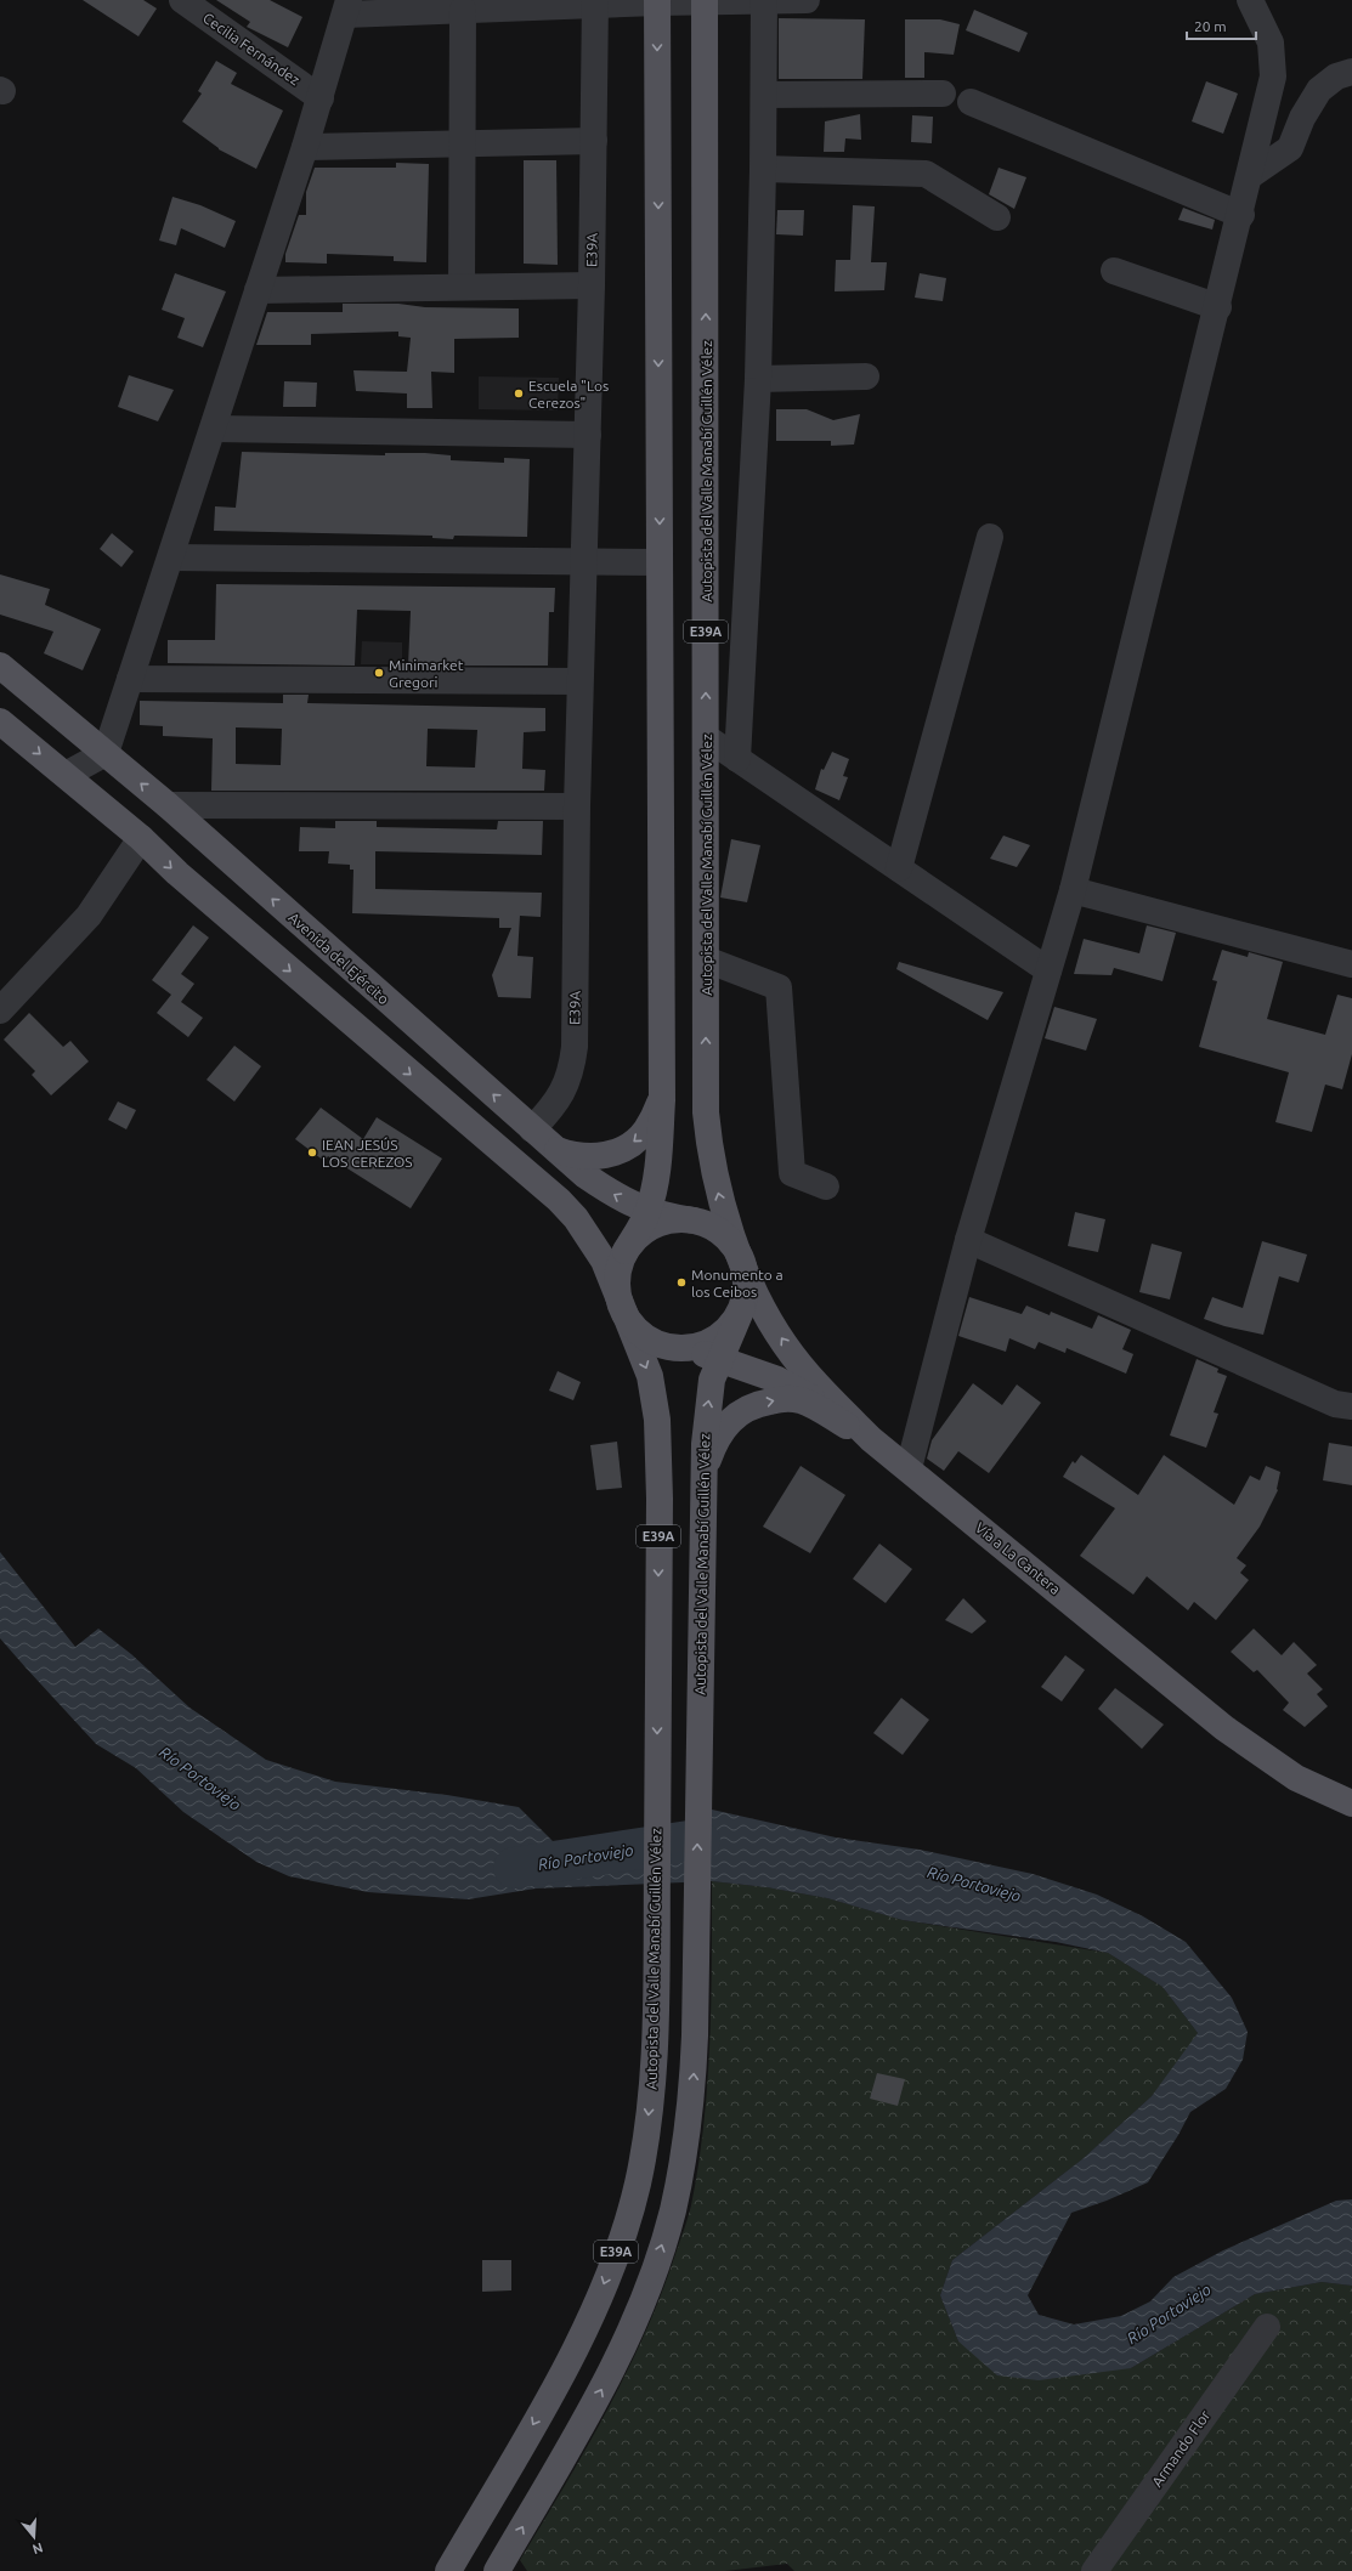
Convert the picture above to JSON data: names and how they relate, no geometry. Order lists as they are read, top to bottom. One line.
{"streets":{"main road":["E39A","Autopista del Valle Manabí Guillén Vélez","Avenida del Ejército","Vía a La Cantera"],"street":["Cecilia Fernández","Armando Flor"]},"crossings":[["E39A","Autopista del Valle Manabí Guillén Vélez"],["E39A","Avenida del Ejército"],["E39A","Vía a La Cantera"],["Autopista del Valle Manabí Guillén Vélez","Avenida del Ejército"],["Autopista del Valle Manabí Guillén Vélez","Vía a La Cantera"],["Avenida del Ejército","Vía a La Cantera"]],"water":["Río Portoviejo"],"places":["Escuela \"Los Cerezos\"","Minimarket Gregori","IEAN JESÚS LOS CEREZOS","Monumento a los Ceibos"],"scale_bar":"20 m","north":"bottom"}
